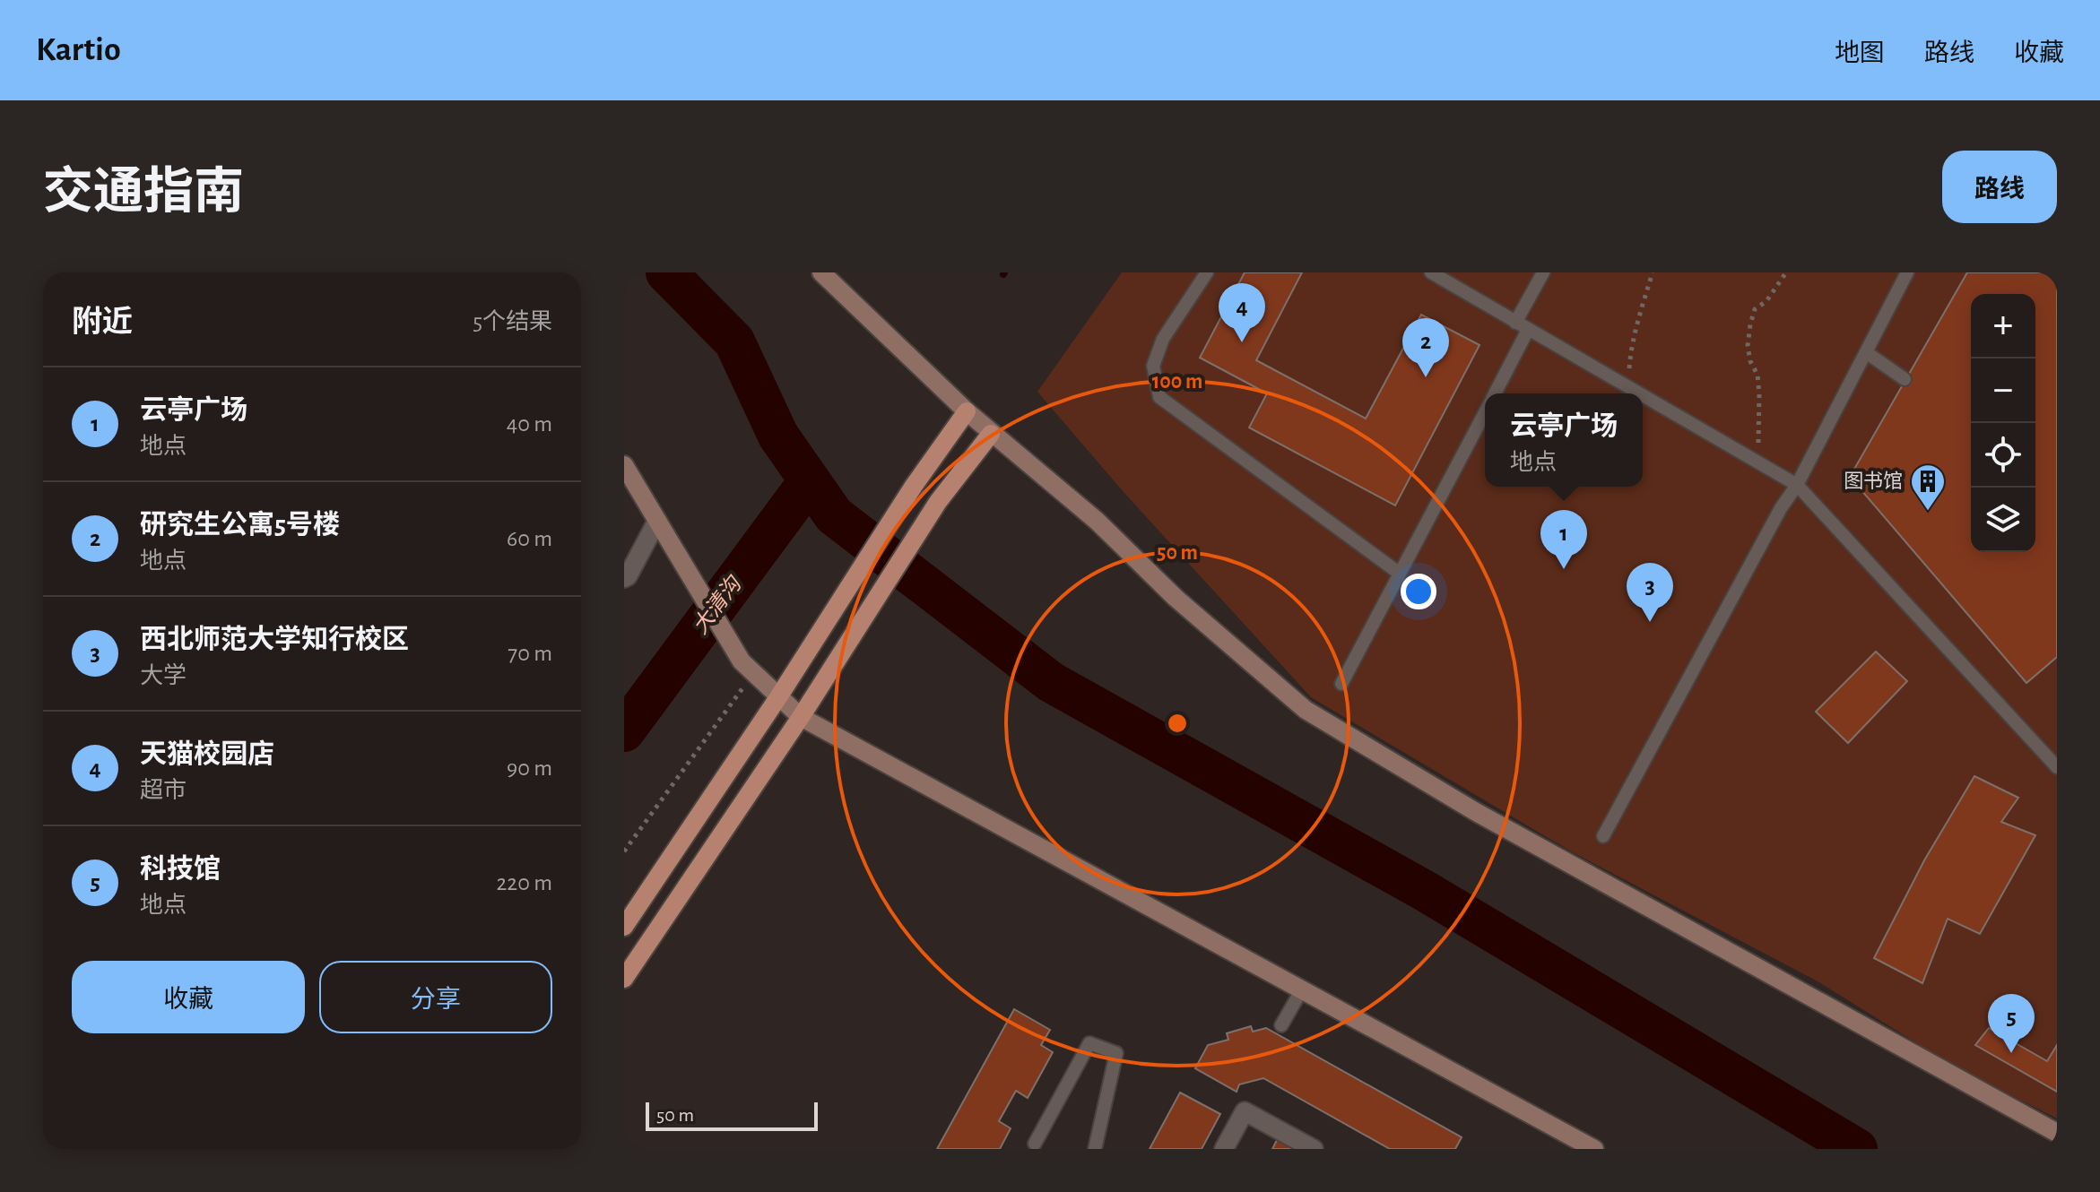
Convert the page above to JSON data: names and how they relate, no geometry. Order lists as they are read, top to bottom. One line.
{"water":["大清沟"],"places":{"building":["图书馆"]},"scale_bar":"50 m","page":{"header":"Kartio","nav":["地图","路线","收藏"],"title":"交通指南","buttons":["路线",["收藏","分享"]],"heading":["附近","5个结果"],"pins":["4","2","1","3","5"],"map_buttons":["+","−"],"list":[{"mark":"1","name":"云亭广场","note":"地点","value":"40 m"},{"mark":"2","name":"研究生公寓5号楼","note":"地点","value":"60 m"},{"mark":"3","name":"西北师范大学知行校区","note":"大学","value":"70 m"},{"mark":"4","name":"天猫校园店","note":"超市","value":"90 m"},{"mark":"5","name":"科技馆","note":"地点","value":"220 m"}],"popup":["云亭广场","地点"],"scale":"50 m"},"rings":["100 m","50 m"]}
